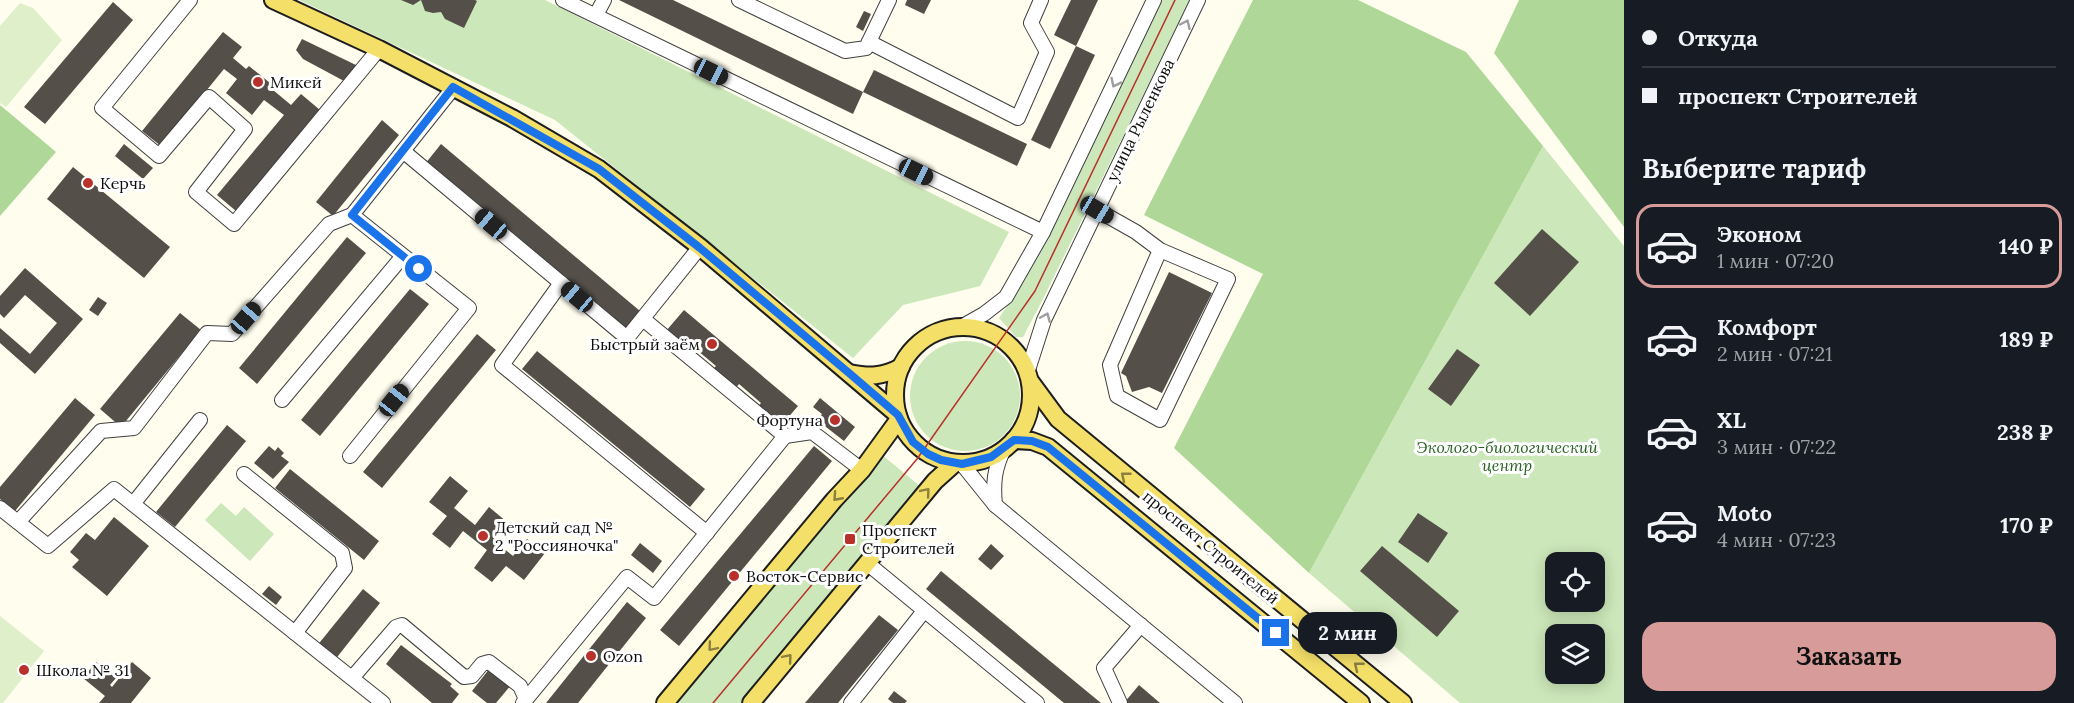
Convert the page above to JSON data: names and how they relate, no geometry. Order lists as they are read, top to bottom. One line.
{"streets":{"main road":["проспект Строителей"],"street":["улица Рыленкова"]},"crossings":[["улица Рыленкова","проспект Строителей"]],"parks":["Эколого-биологический центр"],"places":{"other":["Микей","Керчь","Быстрый заём","Фортуна","Детский сад № 2 \"Россияночка\"","Восток-Сервис","Ozon","Школа № 31"],"transit":["Проспект Строителей"]},"page":{"banner":["Откуда","проспект Строителей"],"heading":"Выберите тариф","list":[{"name":"Эконом","note":"1 мин · 07:20","value":"140 ₽"},{"name":"Комфорт","note":"2 мин · 07:21","value":"189 ₽"},{"name":"XL","note":"3 мин · 07:22","value":"238 ₽"},{"name":"Moto","note":"4 мин · 07:23","value":"170 ₽"}],"buttons":"Заказать","bubble":"2 мин"}}
